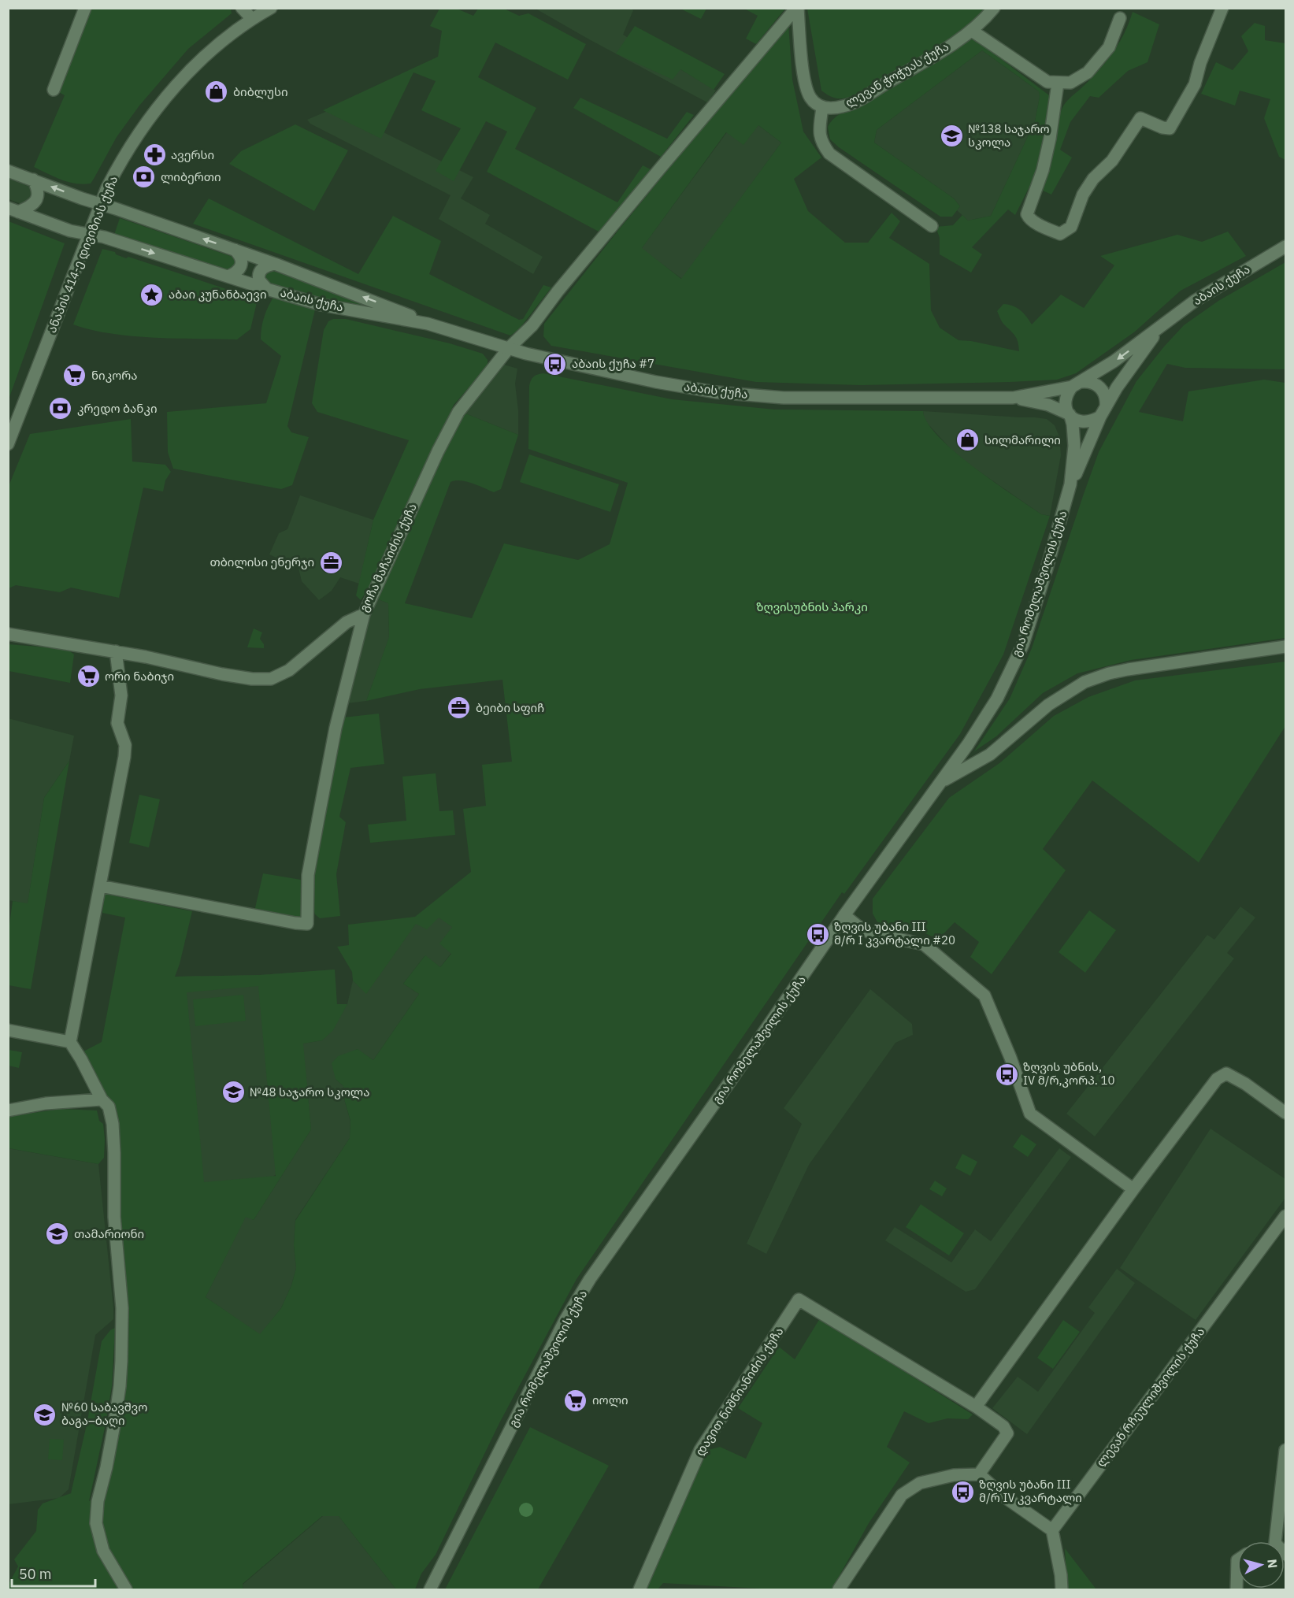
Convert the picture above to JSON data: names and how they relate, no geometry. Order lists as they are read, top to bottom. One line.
{"streets":{"street":["ლევან ჭოჭუას ქუჩა","ანაპის 414-ე დივიზიას ქუჩა","აბაის ქუჩა","გოჩა მაჩაიძის ქუჩა","გია რომელაშვილის ქუჩა","დავით ნიშნიანიძის ქუჩა","ლევან რჩეულიშვილის ქუჩა"]},"crossings":[["ანაპის 414-ე დივიზიას ქუჩა","აბაის ქუჩა"],["აბაის ქუჩა","გოჩა მაჩაიძის ქუჩა"],["აბაის ქუჩა","გია რომელაშვილის ქუჩა"]],"parks":["ზღვისუბნის პარკი"],"places":{"shop":["ბიბლუსი","სილმარილი"],"school or university":["№138 საჯარო სკოლა","№48 საჯარო სკოლა","თამარიონი","№60 საბავშვო ბაგა–ბაღი"],"pharmacy":["ავერსი"],"bank":["ლიბერთი","კრედო ბანკი"],"place":["აბაი კუნანბაევი"],"bus stop":["აბაის ქუჩა #7","ზღვის უბანი III მ/რ I კვარტალი #20","ზღვის უბნის, IV მ/რ,კორპ. 10","ზღვის უბანი III მ/რ IV კვარტალი"],"supermarket":["ნიკორა","ორი ნაბიჯი","იოლი"],"office":["თბილისი ენერჯი","ბეიბი სფიჩ"]},"scale_bar":"50 m","north":"right"}
